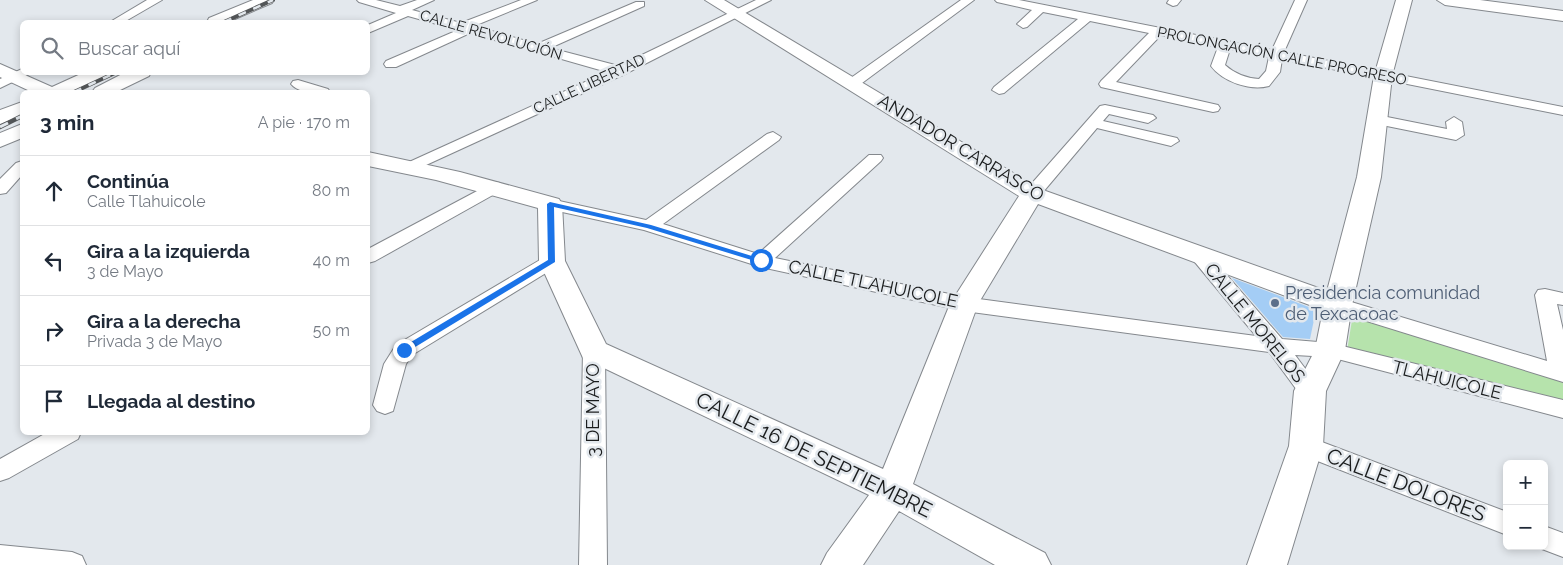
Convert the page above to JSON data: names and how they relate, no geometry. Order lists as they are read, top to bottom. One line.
{"streets":{"street":["CALLE REVOLUCIÓN","PROLONGACIÓN CALLE PROGRESO","CALLE LIBERTAD","ANDADOR CARRASCO","CALLE TLAHUICOLE","CALLE MORELOS","TLAHUICOLE","3 DE MAYO","CALLE 16 DE SEPTIEMBRE","CALLE DOLORES"]},"crossings":[["CALLE REVOLUCIÓN","CALLE LIBERTAD"],["CALLE LIBERTAD","ANDADOR CARRASCO"],["CALLE LIBERTAD","CALLE TLAHUICOLE"],["ANDADOR CARRASCO","CALLE MORELOS"],["CALLE TLAHUICOLE","CALLE MORELOS"],["CALLE TLAHUICOLE","TLAHUICOLE"],["CALLE TLAHUICOLE","3 DE MAYO"],["3 DE MAYO","CALLE 16 DE SEPTIEMBRE"]],"places":["Presidencia comunidad de Texcacoac"],"page":{"search":"Buscar aquí","heading":["3 min","A pie · 170 m"],"list":[["Continúa","Calle Tlahuicole","80 m"],["Gira a la izquierda","3 de Mayo","40 m"],["Gira a la derecha","Privada 3 de Mayo","50 m"],"Llegada al destino"],"map_buttons":["+","−"]}}
